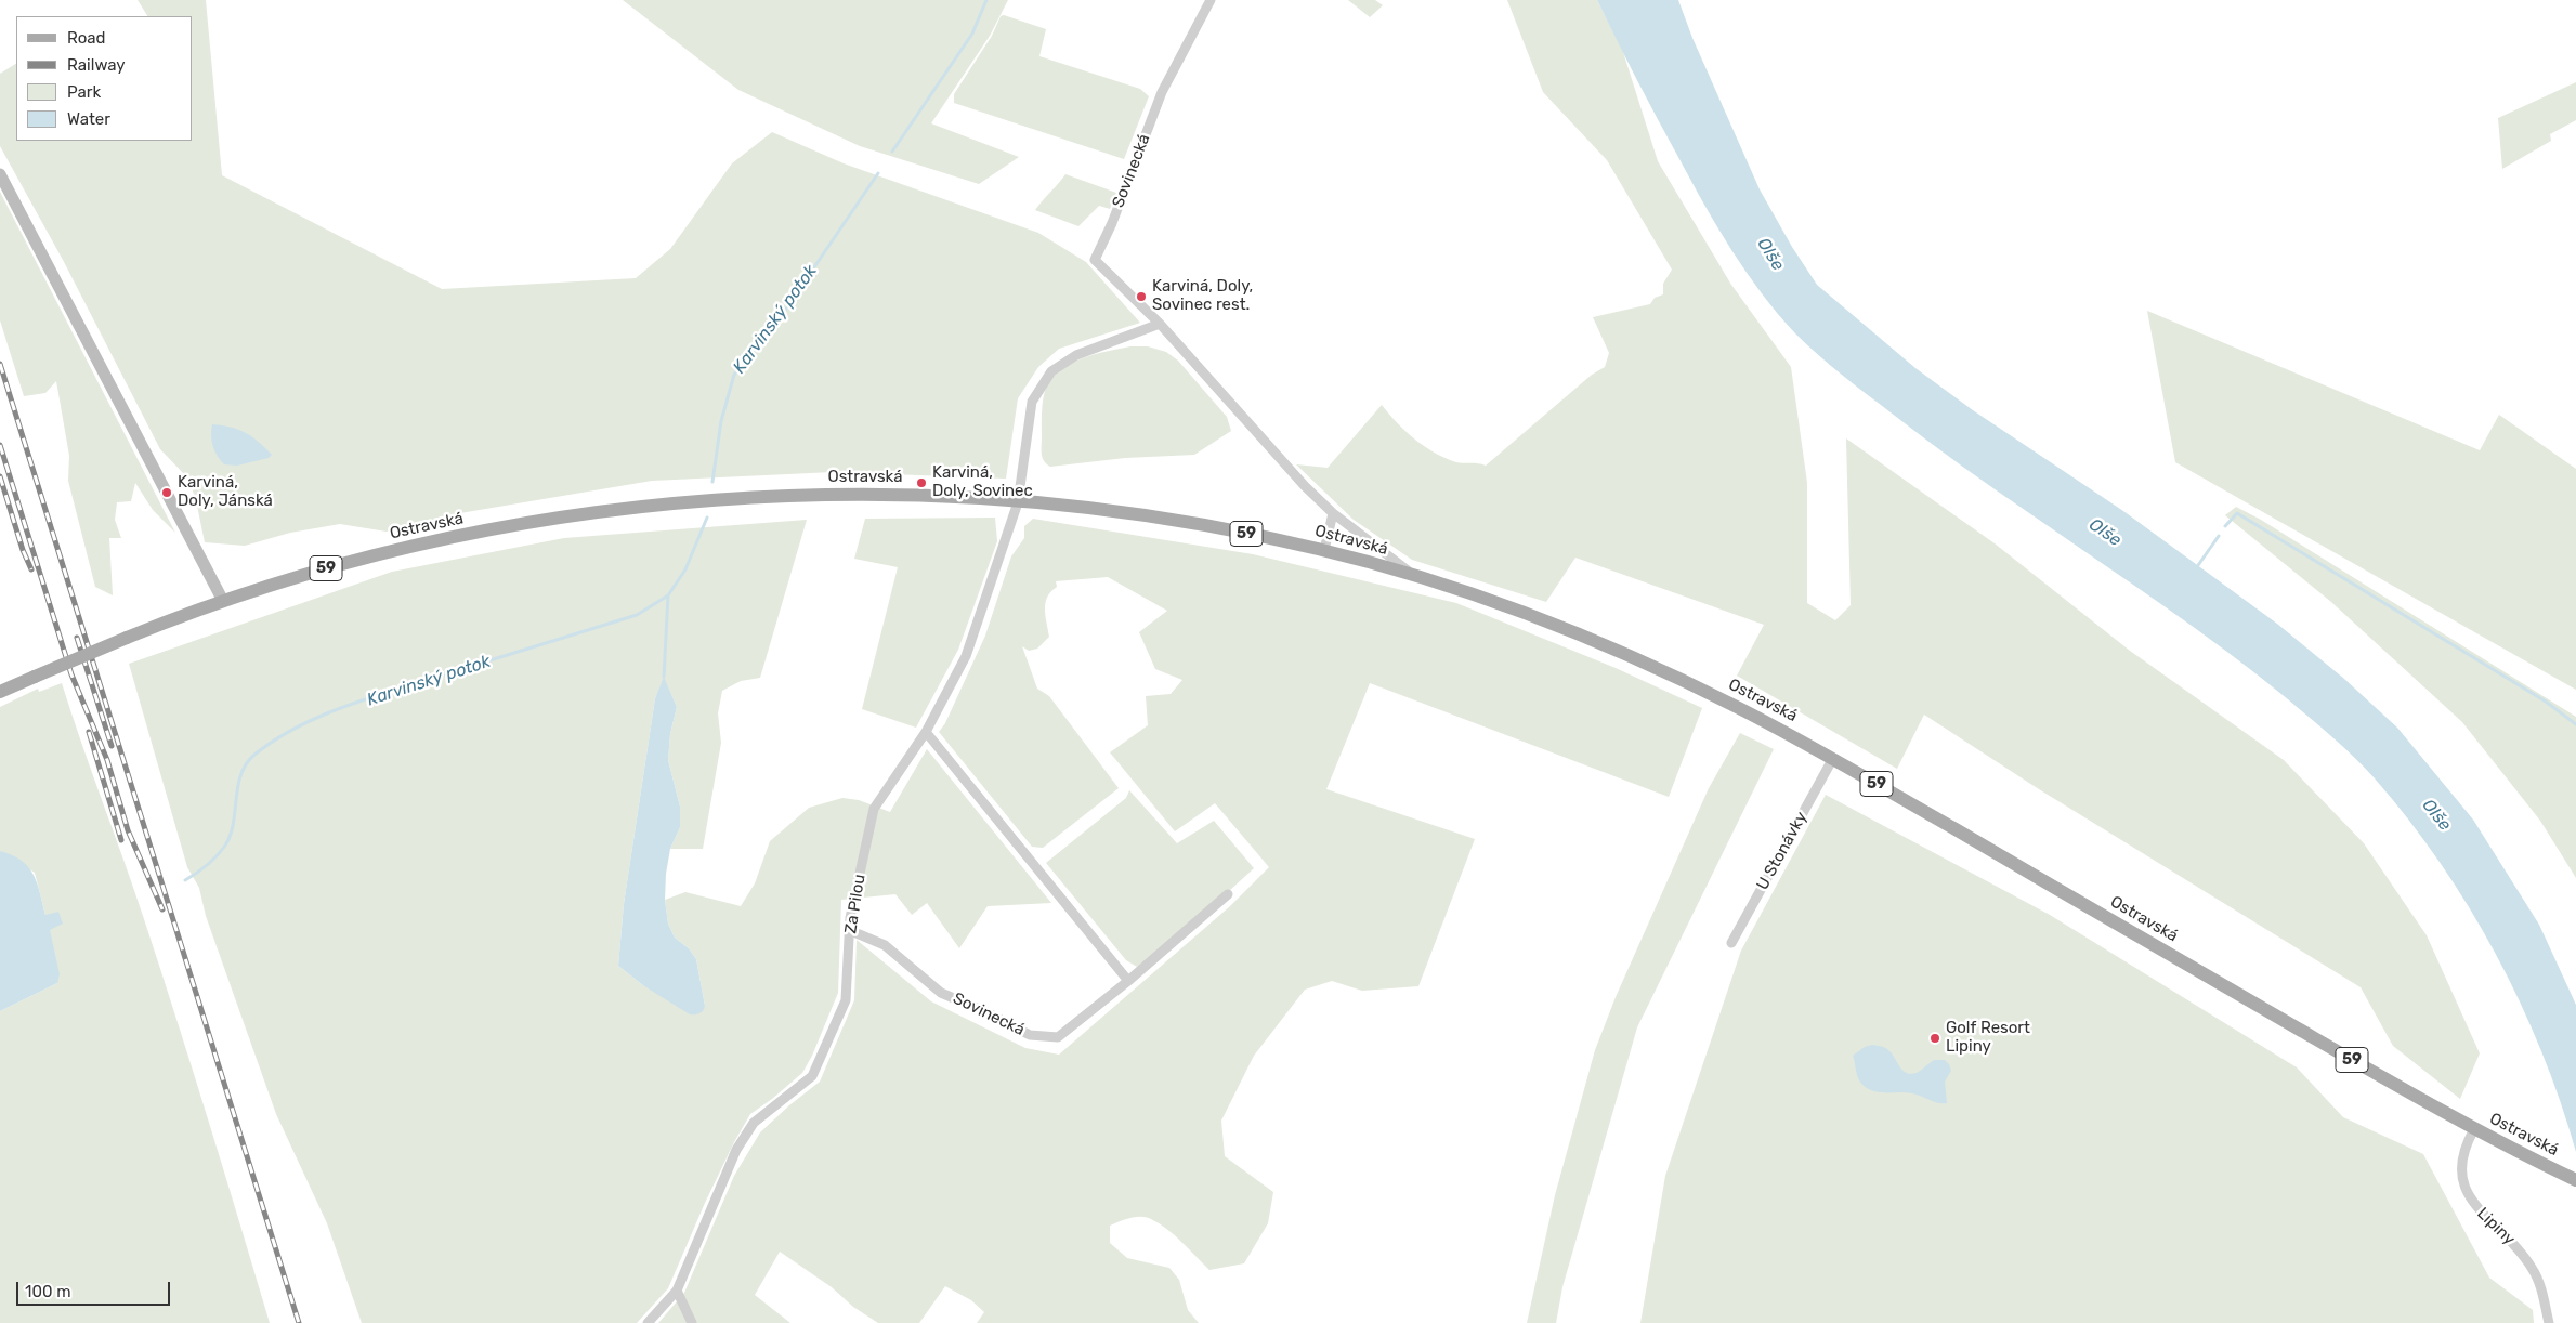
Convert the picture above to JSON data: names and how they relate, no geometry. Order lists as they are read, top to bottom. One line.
{"streets":{"main road":["Ostravská","59"],"street":["Sovinecká","U Stonávky","Za Pilou","Lipiny"]},"crossings":[["Sovinecká","Ostravská"],["Sovinecká","Za Pilou"],["Ostravská","U Stonávky"],["Ostravská","Za Pilou"],["Ostravská","Lipiny"]],"water":["Olše","Karvinský potok"],"places":["Karviná, Doly, Sovinec rest.","Karviná, Doly, Sovinec","Karviná, Doly, Jánská","Golf Resort Lipiny"],"legend":["Road","Railway","Park","Water"],"scale_bar":"100 m"}
